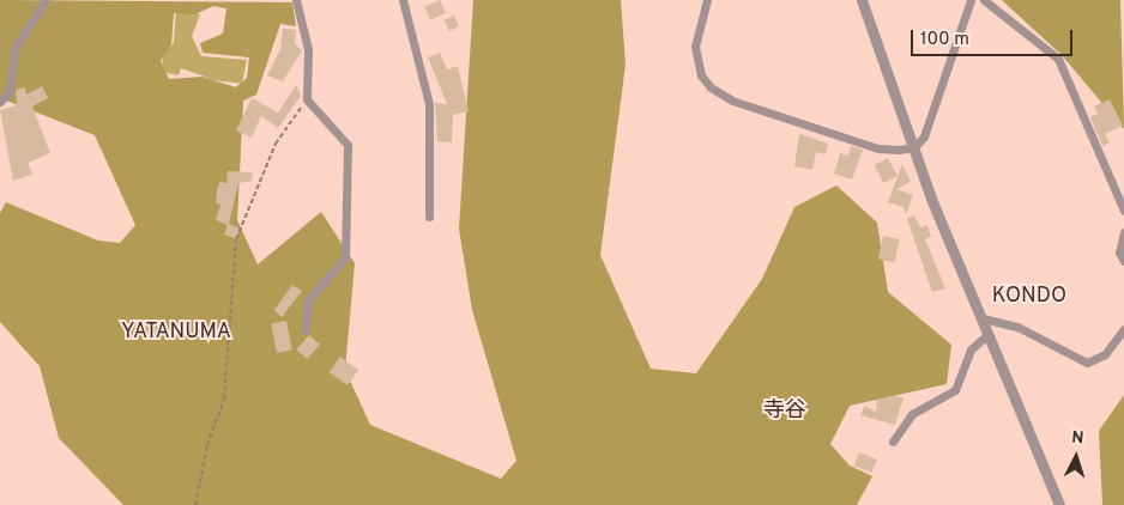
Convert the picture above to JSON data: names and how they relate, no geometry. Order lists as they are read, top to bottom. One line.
{"districts":["KONDO","YATANUMA","寺谷"],"scale_bar":"100 m","north":"top"}
